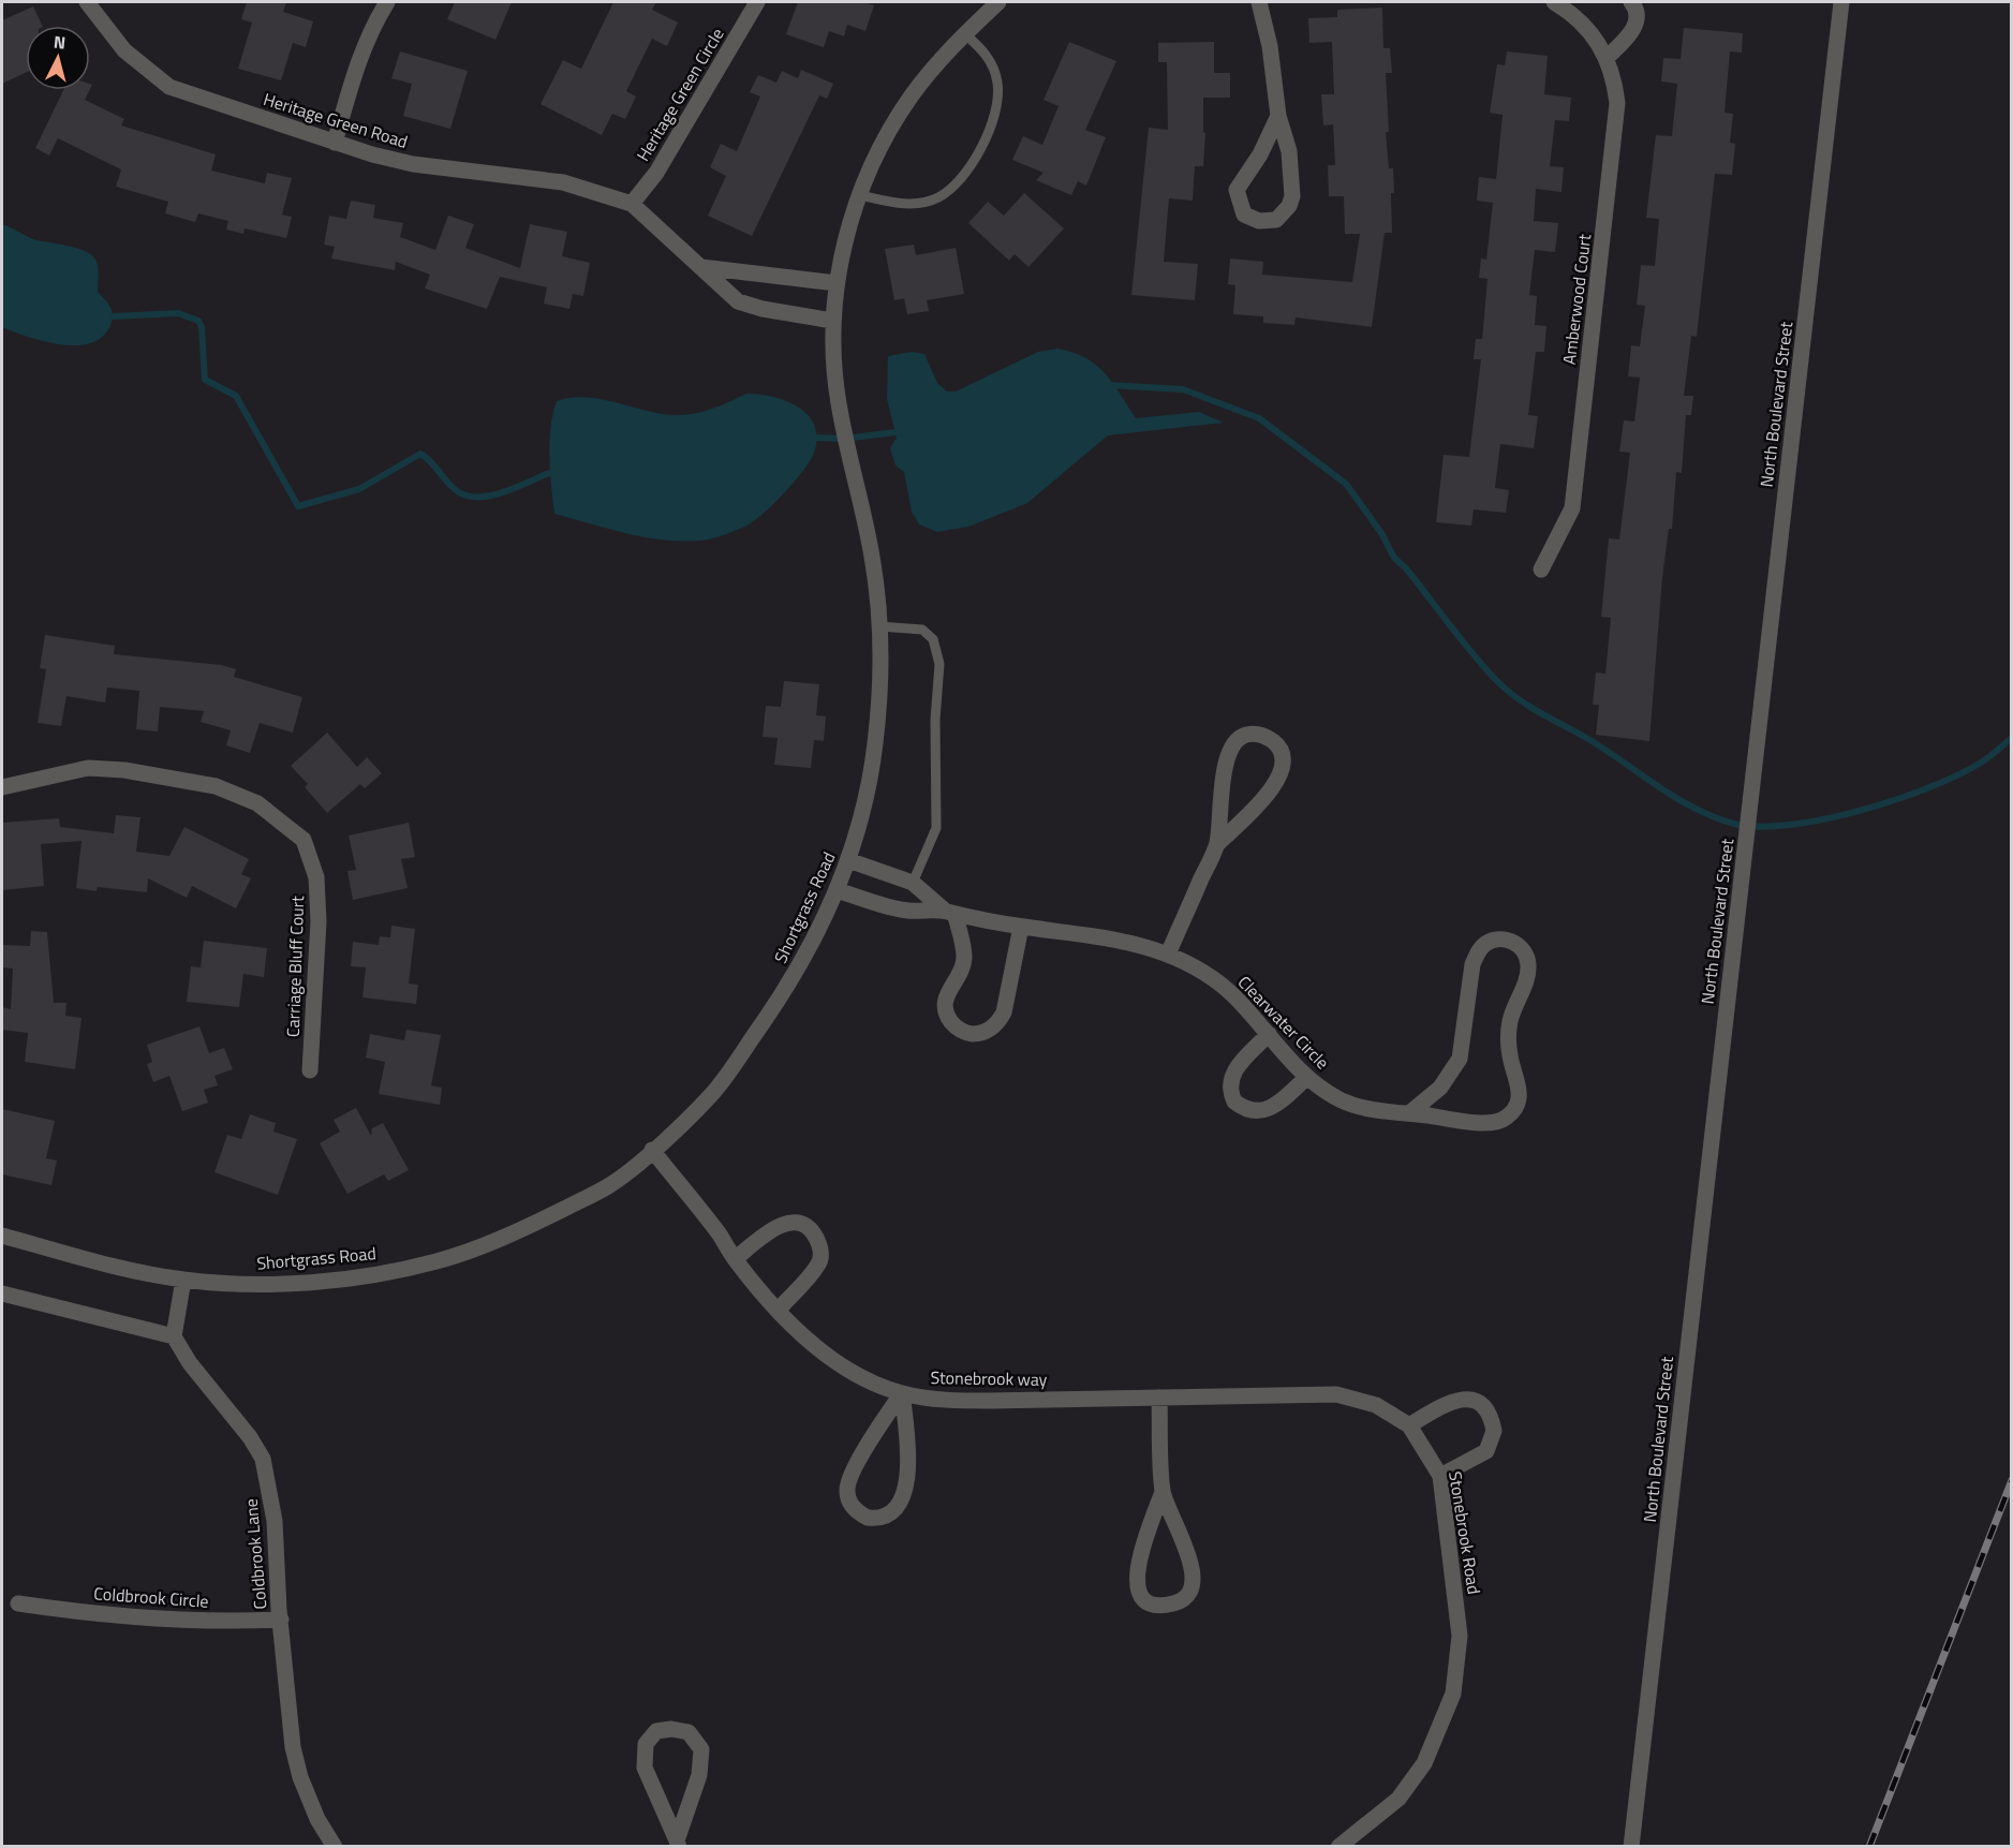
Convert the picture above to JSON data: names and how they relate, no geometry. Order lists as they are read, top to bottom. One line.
{"streets":{"street":["Heritage Green Circle","Heritage Green Road","Amberwood Court","North Boulevard Street","Shortgrass Road","Carriage Bluff Court","Clearwater Circle","Stonebrook way","Stonebrook Road","Coldbrook Lane","Coldbrook Circle"]},"crossings":[["Heritage Green Circle","Heritage Green Road"],["Heritage Green Road","Shortgrass Road"],["Shortgrass Road","Clearwater Circle"],["Shortgrass Road","Stonebrook way"],["Stonebrook way","Stonebrook Road"],["Coldbrook Lane","Coldbrook Circle"]],"north":"top"}
